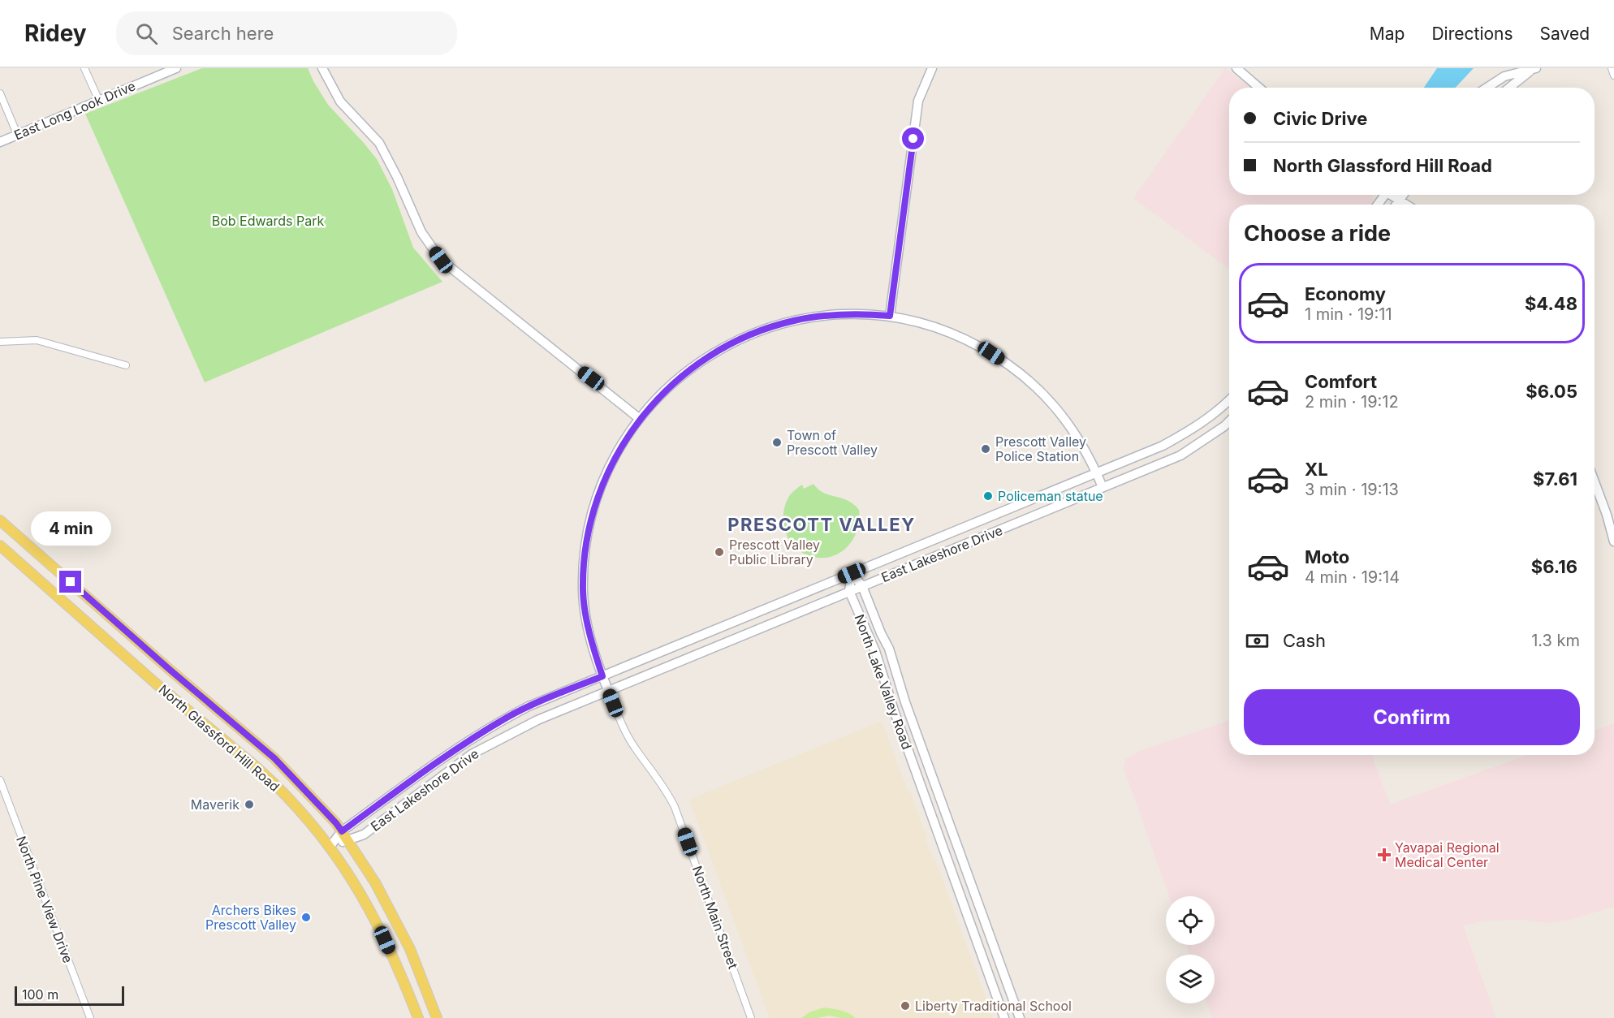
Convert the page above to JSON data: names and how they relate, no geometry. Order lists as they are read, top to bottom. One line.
{"streets":{"main road":["North Glassford Hill Road"],"street":["East Long Look Drive","East Lakeshore Drive","North Lake Valley Road","North Pine View Drive","North Main Street"]},"crossings":[["East Lakeshore Drive","North Lake Valley Road"],["East Lakeshore Drive","North Glassford Hill Road"],["East Lakeshore Drive","North Main Street"]],"districts":["PRESCOTT VALLEY"],"parks":["Bob Edwards Park"],"places":{"other":["Town of Prescott Valley","Prescott Valley Police Station","Policeman statue","Prescott Valley Public Library","Maverik","Archers Bikes Prescott Valley","Liberty Traditional School"],"health":["Yavapai Regional Medical Center"]},"scale_bar":"100 m","page":{"header":"Ridey","search":"Search here","nav":["Map","Directions","Saved"],"banner":["Civic Drive","North Glassford Hill Road"],"heading":"Choose a ride","list":[{"name":"Economy","note":"1 min · 19:11","value":"$4.48"},{"name":"Comfort","note":"2 min · 19:12","value":"$6.05"},{"name":"XL","note":"3 min · 19:13","value":"$7.61"},{"name":"Moto","note":"4 min · 19:14","value":"$6.16"}],"bubble":"4 min","pay":["Cash","1.3 km"],"buttons":"Confirm","scale":"100 m"}}
